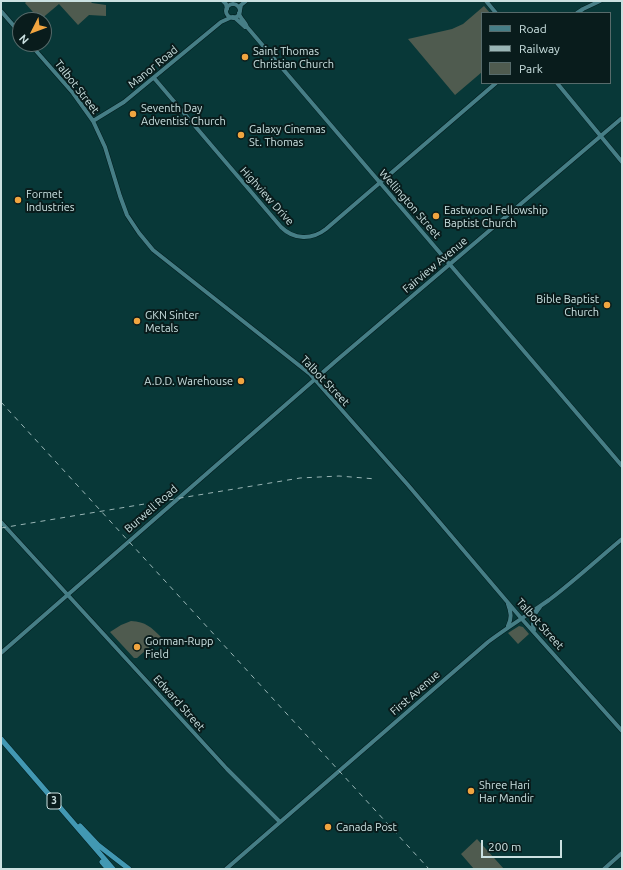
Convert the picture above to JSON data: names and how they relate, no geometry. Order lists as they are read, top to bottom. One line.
{"streets":{"highway":["3"],"main road":["Manor Road","Talbot Street","Highview Drive","Wellington Street","Fairview Avenue","Burwell Road","First Avenue","Edward Street"]},"crossings":[["Manor Road","Talbot Street"],["Manor Road","Highview Drive"],["Manor Road","Wellington Street"],["Talbot Street","Fairview Avenue"],["Talbot Street","Burwell Road"],["Talbot Street","First Avenue"],["Highview Drive","Wellington Street"],["Wellington Street","Fairview Avenue"],["Fairview Avenue","Burwell Road"],["Burwell Road","Edward Street"],["First Avenue","Edward Street"]],"places":["Saint Thomas Christian Church","Seventh Day Adventist Church","Galaxy Cinemas St. Thomas","Formet Industries","Eastwood Fellowship Baptist Church","Bible Baptist Church","GKN Sinter Metals","A.D.D. Warehouse","Gorman-Rupp Field","Shree Hari Har Mandir","Canada Post"],"legend":["Road","Railway","Park"],"scale_bar":"200 m","north":"bottom left"}
